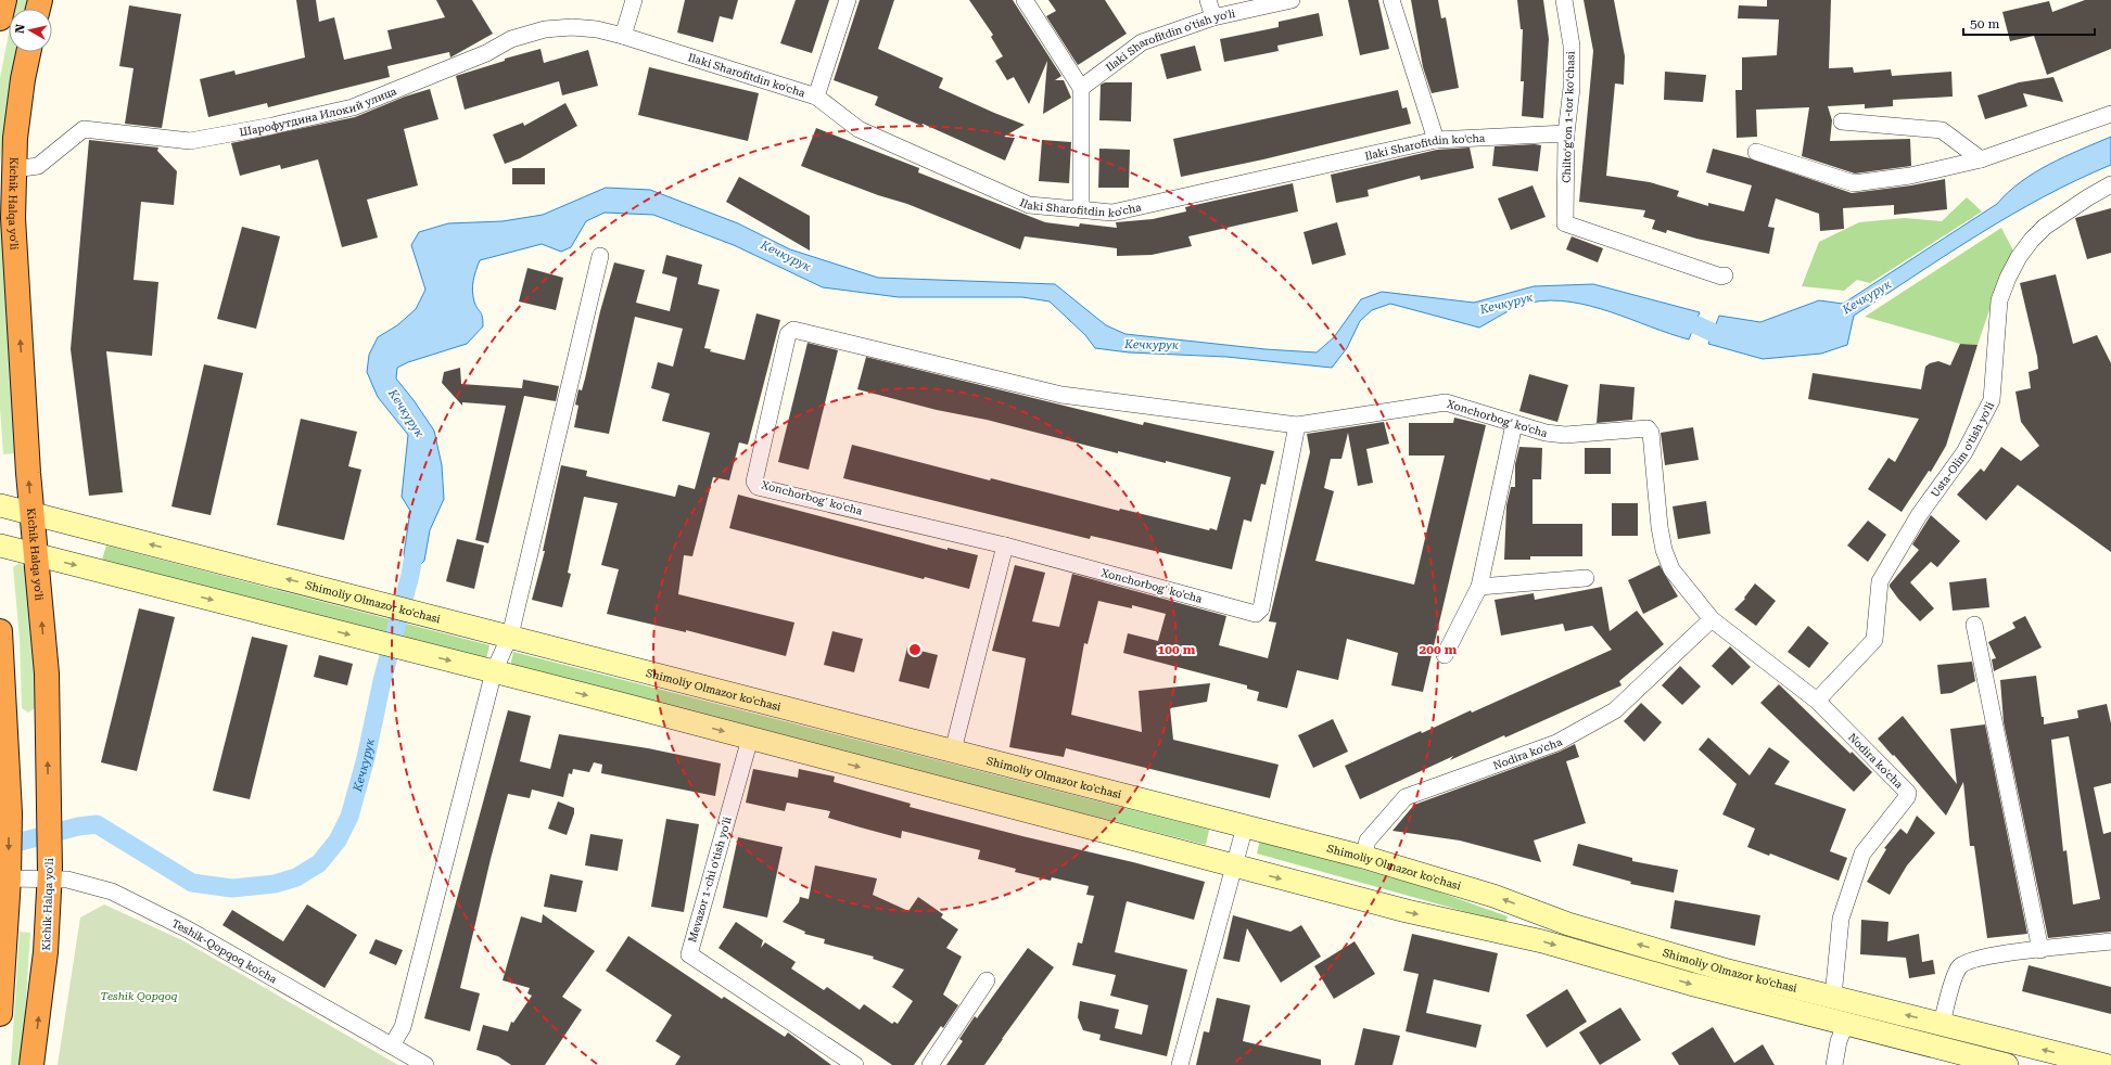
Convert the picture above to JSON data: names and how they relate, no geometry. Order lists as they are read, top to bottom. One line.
{"streets":{"highway":["Kichik Halqa yo'li"],"main road":["Shimoliy Olmazor ko'chasi"],"street":["Ilaki Sharofitdin o'tish yo'li","Ilaki Sharofitdin ko'cha","Шарофутдина Илокий улица","Chiltoʻgʻon 1-tor koʻchasi","Xonchorbog' ko'cha","Usta-Olim o'tish yo'li","Nodira ko'cha","Mevazor 1-chi o'tish yo'li","Teshik-Qopqoq ko'cha"]},"crossings":[["Ilaki Sharofitdin ko'cha","Шарофутдина Илокий улица"],["Ilaki Sharofitdin ko'cha","Chiltoʻgʻon 1-tor koʻchasi"],["Шарофутдина Илокий улица","Kichik Halqa yo'li"],["Kichik Halqa yo'li","Shimoliy Olmazor ko'chasi"],["Kichik Halqa yo'li","Teshik-Qopqoq ko'cha"],["Xonchorbog' ko'cha","Nodira ko'cha"],["Usta-Olim o'tish yo'li","Nodira ko'cha"],["Shimoliy Olmazor ko'chasi","Nodira ko'cha"],["Shimoliy Olmazor ko'chasi","Mevazor 1-chi o'tish yo'li"]],"water":["Кечкурук"],"parks":["Teshik Qopqoq"],"scale_bar":"50 m","north":"left","rings":["100 m","200 m"]}
